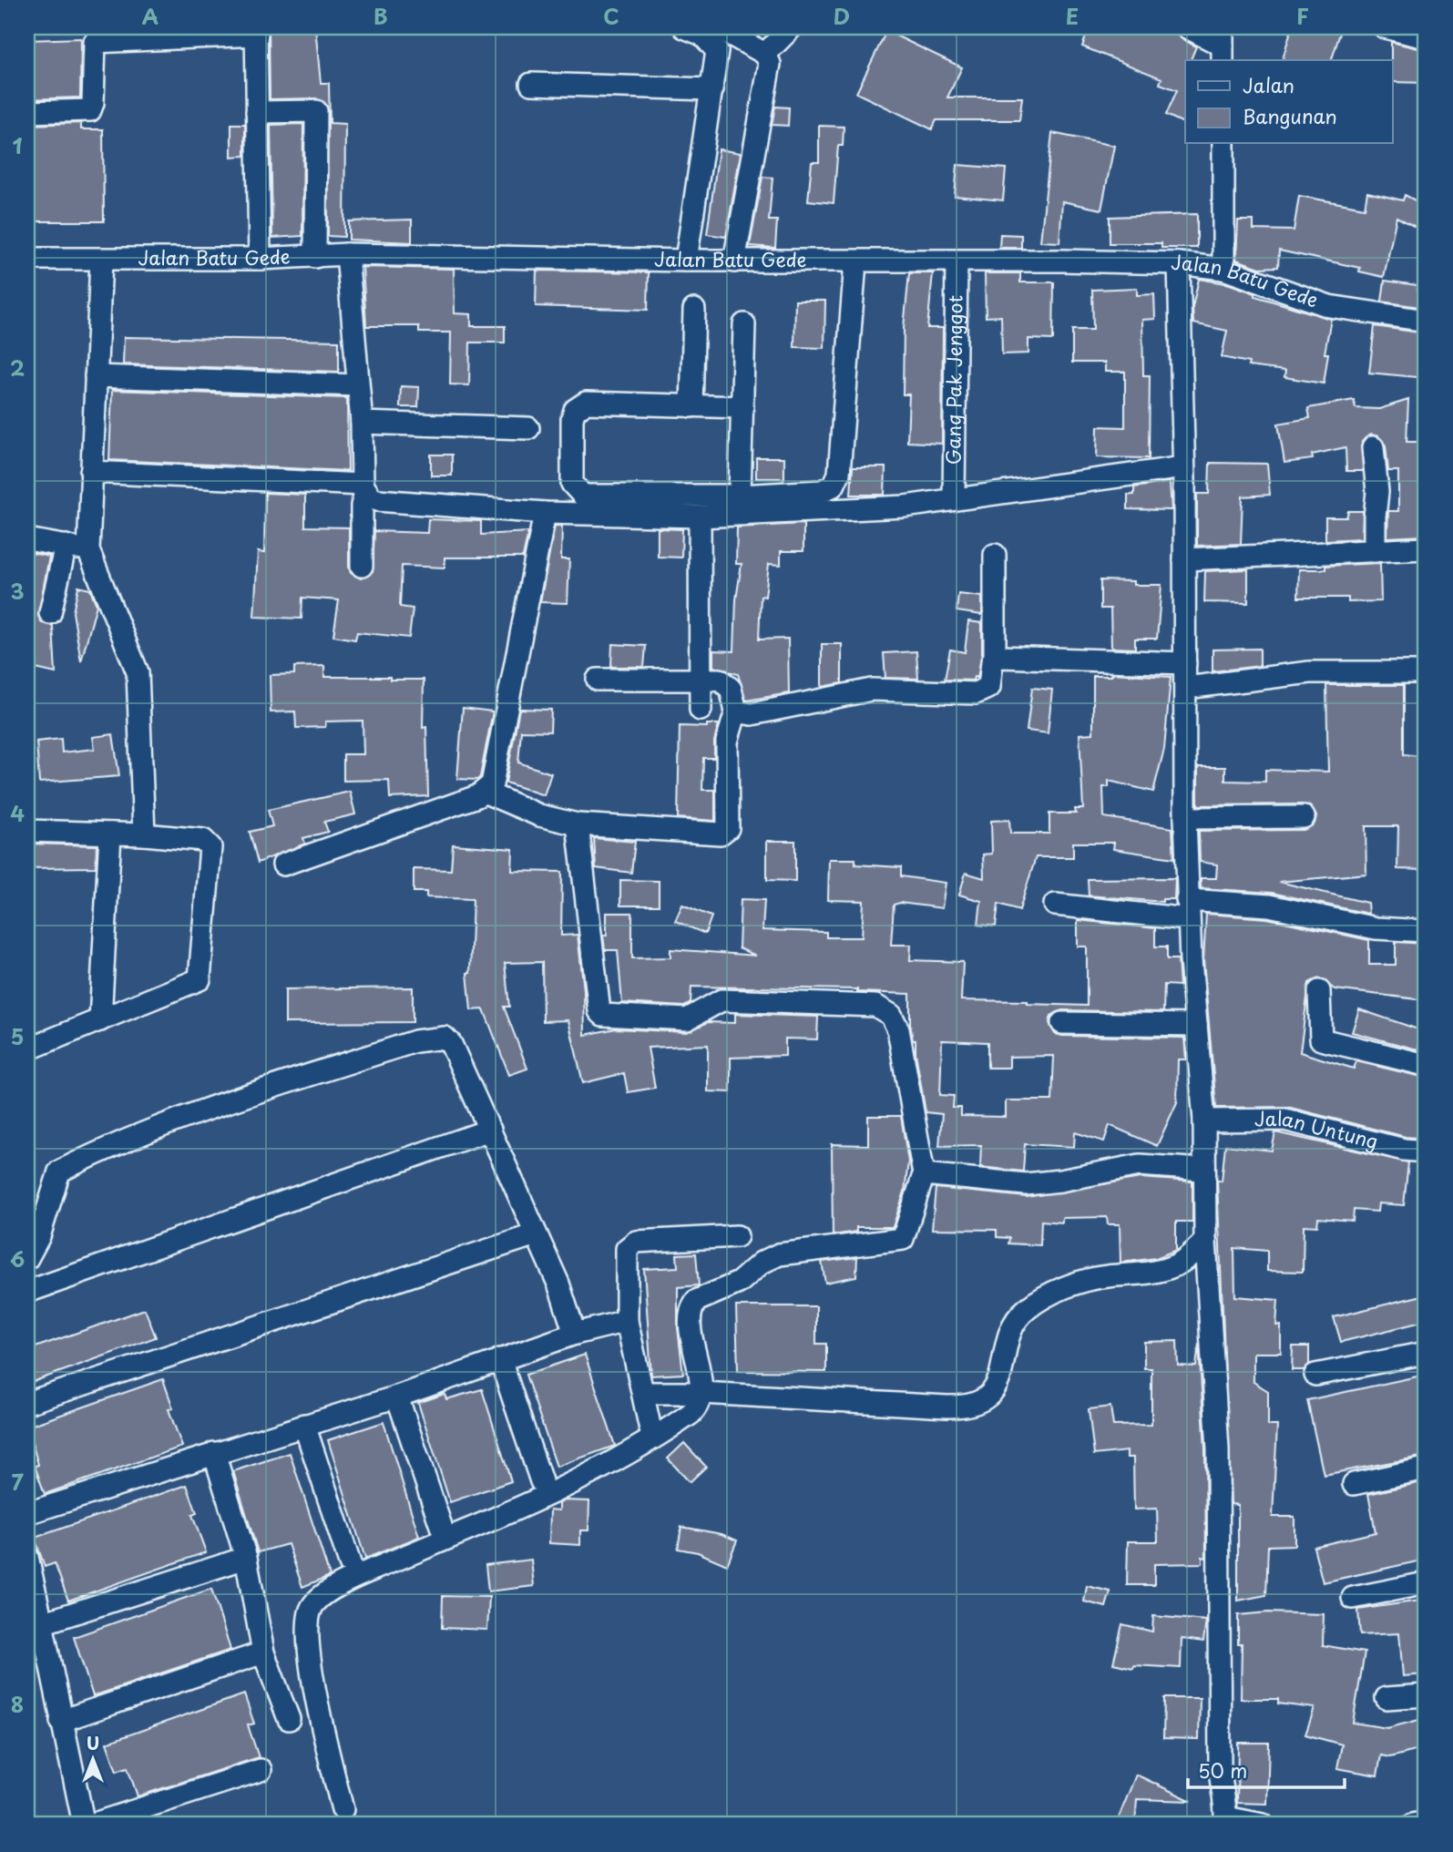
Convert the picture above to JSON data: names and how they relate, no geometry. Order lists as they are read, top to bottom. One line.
{"streets":{"street":["Jalan Batu Gede","Gang Pak Jenggot","Jalan Untung"]},"crossings":[["Jalan Batu Gede","Gang Pak Jenggot"]],"legend":["Jalan","Bangunan"],"scale_bar":"50 m","north":"top","grid":{"columns":["A","B","C","D","E","F"],"rows":["1","2","3","4","5","6","7","8"]}}
